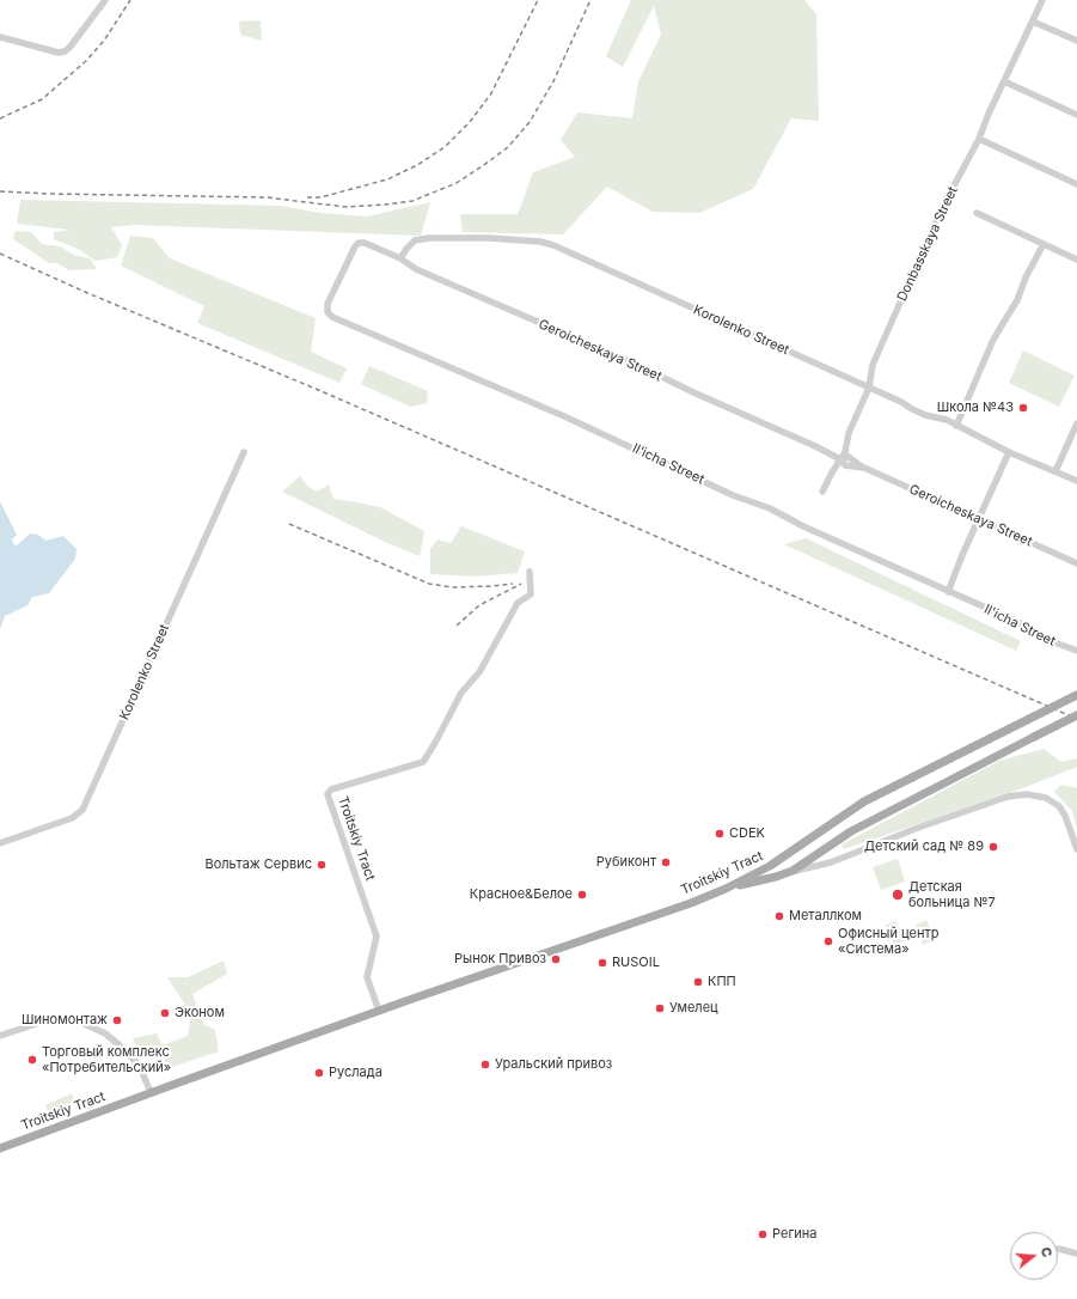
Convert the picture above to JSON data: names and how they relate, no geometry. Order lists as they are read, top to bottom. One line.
{"streets":{"main road":["Troitskiy Tract"],"street":["Donbasskaya Street","Korolenko Street","Geroicheskaya Street","Il'icha Street"]},"crossings":[["Donbasskaya Street","Korolenko Street"],["Donbasskaya Street","Geroicheskaya Street"],["Korolenko Street","Geroicheskaya Street"],["Geroicheskaya Street","Il'icha Street"]],"places":["Школа №43","CDEK","Детский сад № 89","Рубиконт","Вольтаж Сервис","Красное&Белое","Детская больница №7","Металлком","Офисный центр «Система»","Рынок Привоз","RUSOIL","КПП","Умелец","Эконом","Шиномонтаж","Торговый комплекс «Потребительский»","Уральский привоз","Руслада","Регина"],"north":"right"}
